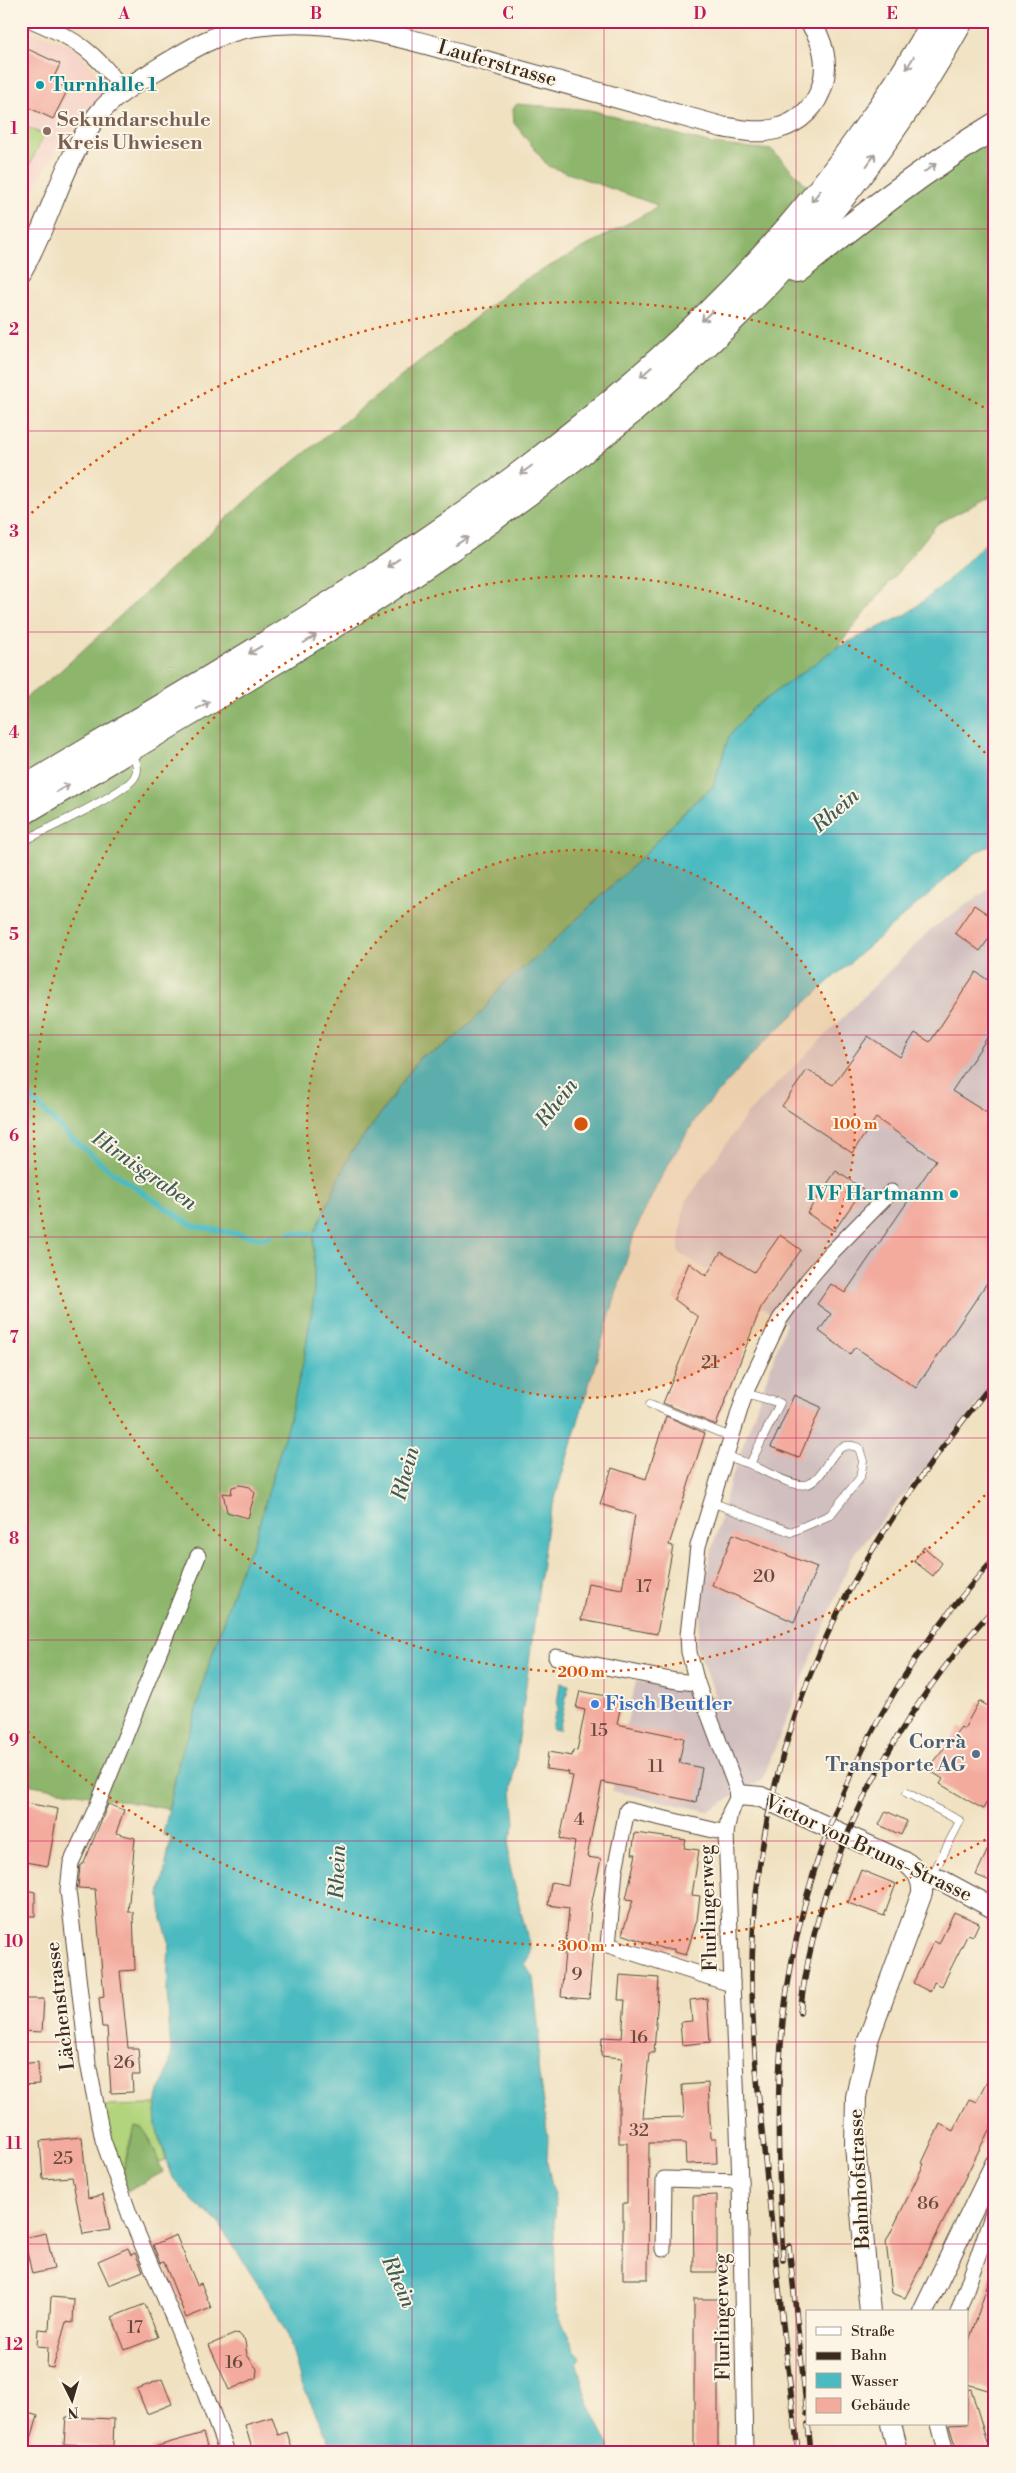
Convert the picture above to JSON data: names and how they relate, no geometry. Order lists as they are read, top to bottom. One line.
{"streets":{"street":["Lauferstrasse","Victor von Bruns-Strasse","Flurlingerweg","Lächenstrasse","Bahnhofstrasse"]},"crossings":[["Victor von Bruns-Strasse","Flurlingerweg"],["Victor von Bruns-Strasse","Bahnhofstrasse"]],"water":["Rhein","Hirnisgraben"],"places":["Turnhalle 1","Sekundarschule Kreis Uhwiesen","IVF Hartmann","Fisch Beutler","Corrà Transporte AG"],"house_numbers":["21","20","17","15","11","4","9","16","26","32","25","86","17","16"],"legend":["Straße","Bahn","Wasser","Gebäude"],"north":"bottom","grid":{"columns":["A","B","C","D","E"],"rows":["1","2","3","4","5","6","7","8","9","10","11","12"]},"rings":["100 m","200 m","300 m"]}
